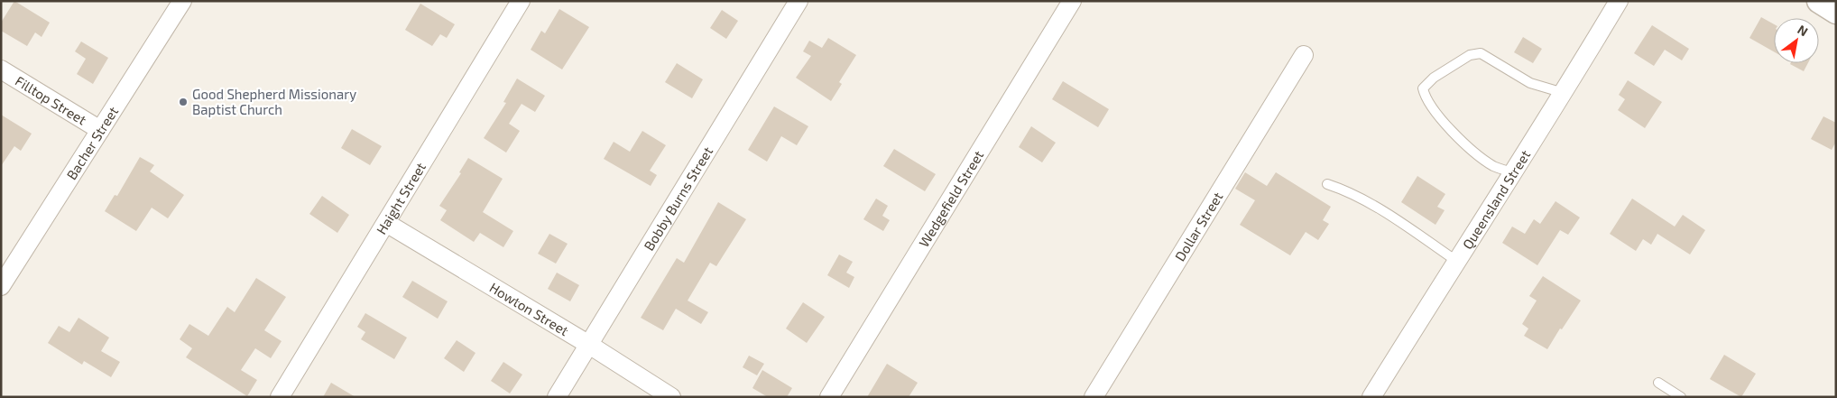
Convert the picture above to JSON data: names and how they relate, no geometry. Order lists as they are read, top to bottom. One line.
{"streets":{"street":["Filltop Street","Bacher Street","Wedgefield Street","Haight Street","Bobby Burns Street","Queensland Street","Dollar Street","Howton Street"]},"crossings":[["Filltop Street","Bacher Street"],["Haight Street","Howton Street"],["Bobby Burns Street","Howton Street"]],"places":["Good Shepherd Missionary Baptist Church"],"north":"top right"}
